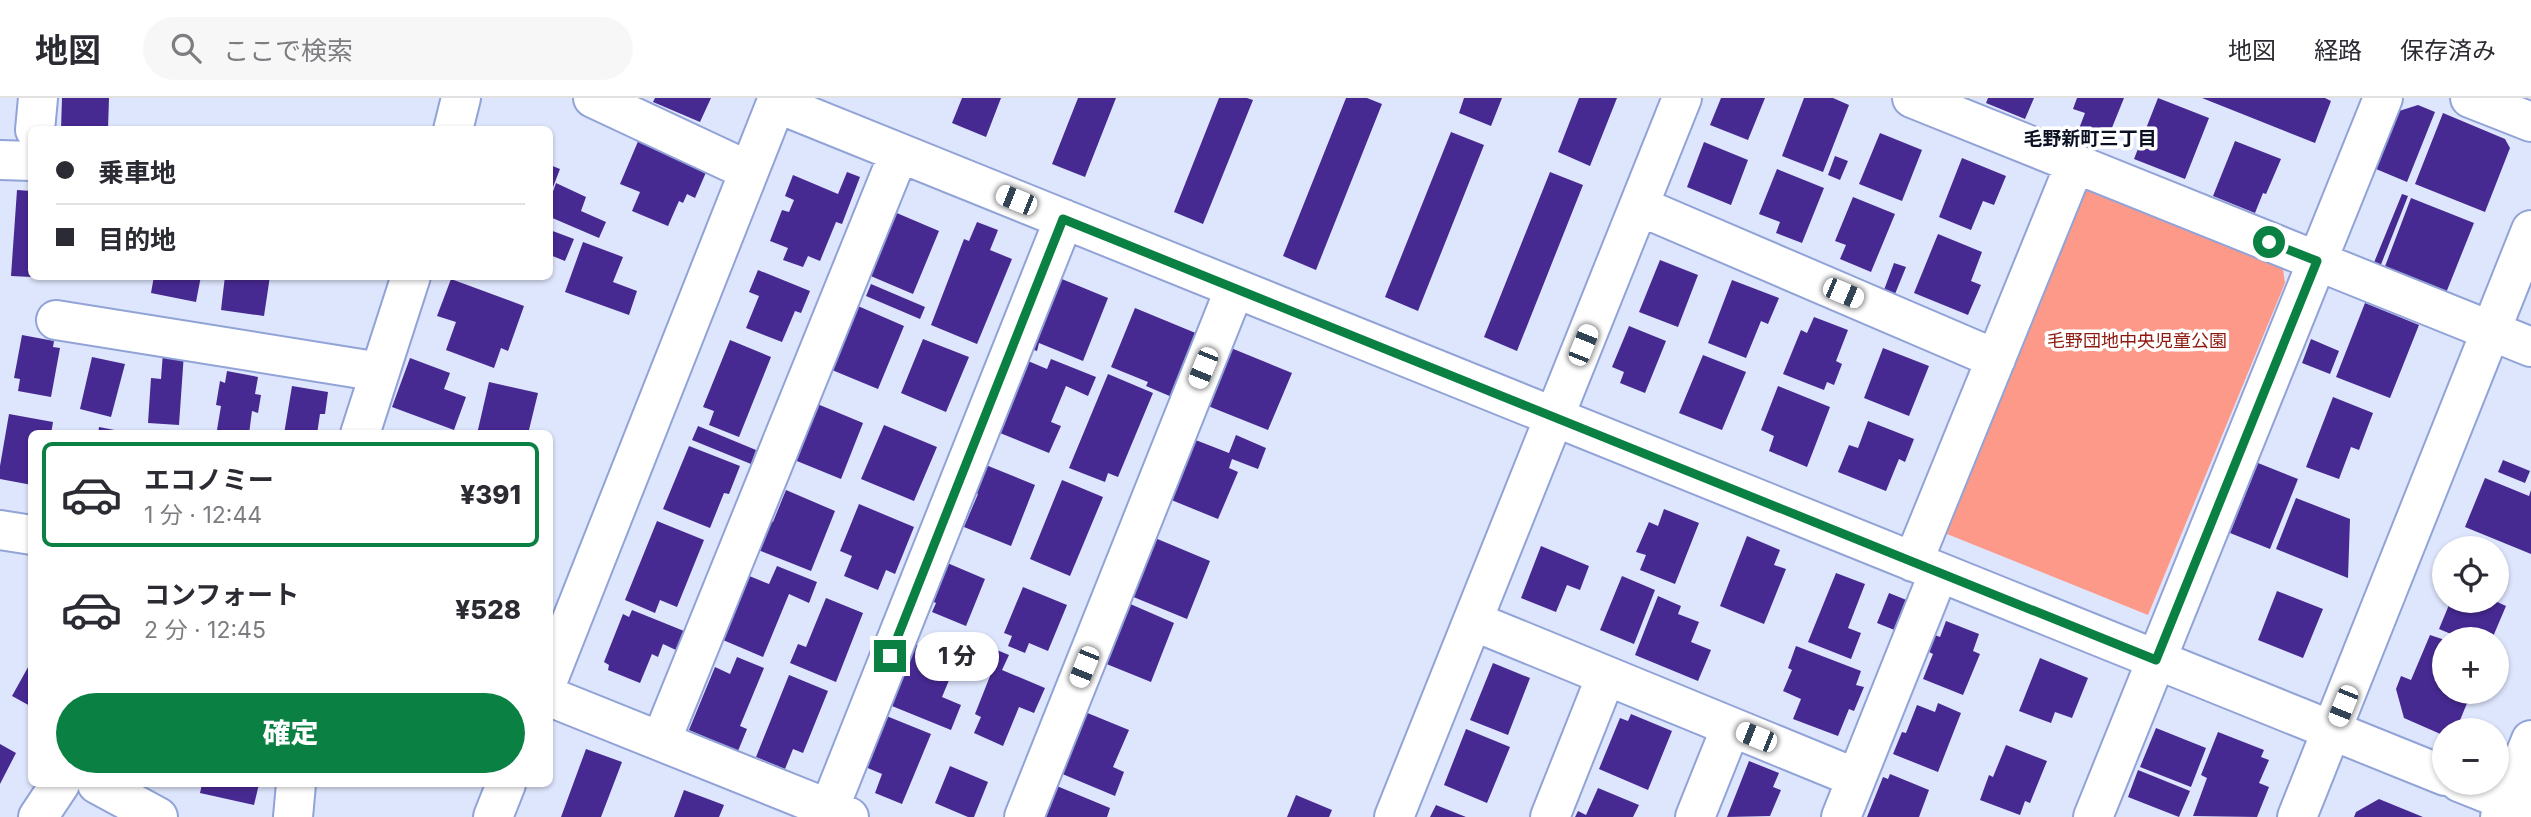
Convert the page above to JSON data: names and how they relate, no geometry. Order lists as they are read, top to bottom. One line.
{"districts":["毛野新町三丁目"],"parks":["毛野団地中央児童公園"],"page":{"header":"地図","search":"ここで検索","nav":["地図","経路","保存済み"],"banner":["乗車地","目的地"],"list":[{"name":"エコノミー","note":"1 分 · 12:44","value":"¥391"},{"name":"コンフォート","note":"2 分 · 12:45","value":"¥528"}],"map_buttons":["+","−"],"bubble":"1 分","buttons":"確定"}}
